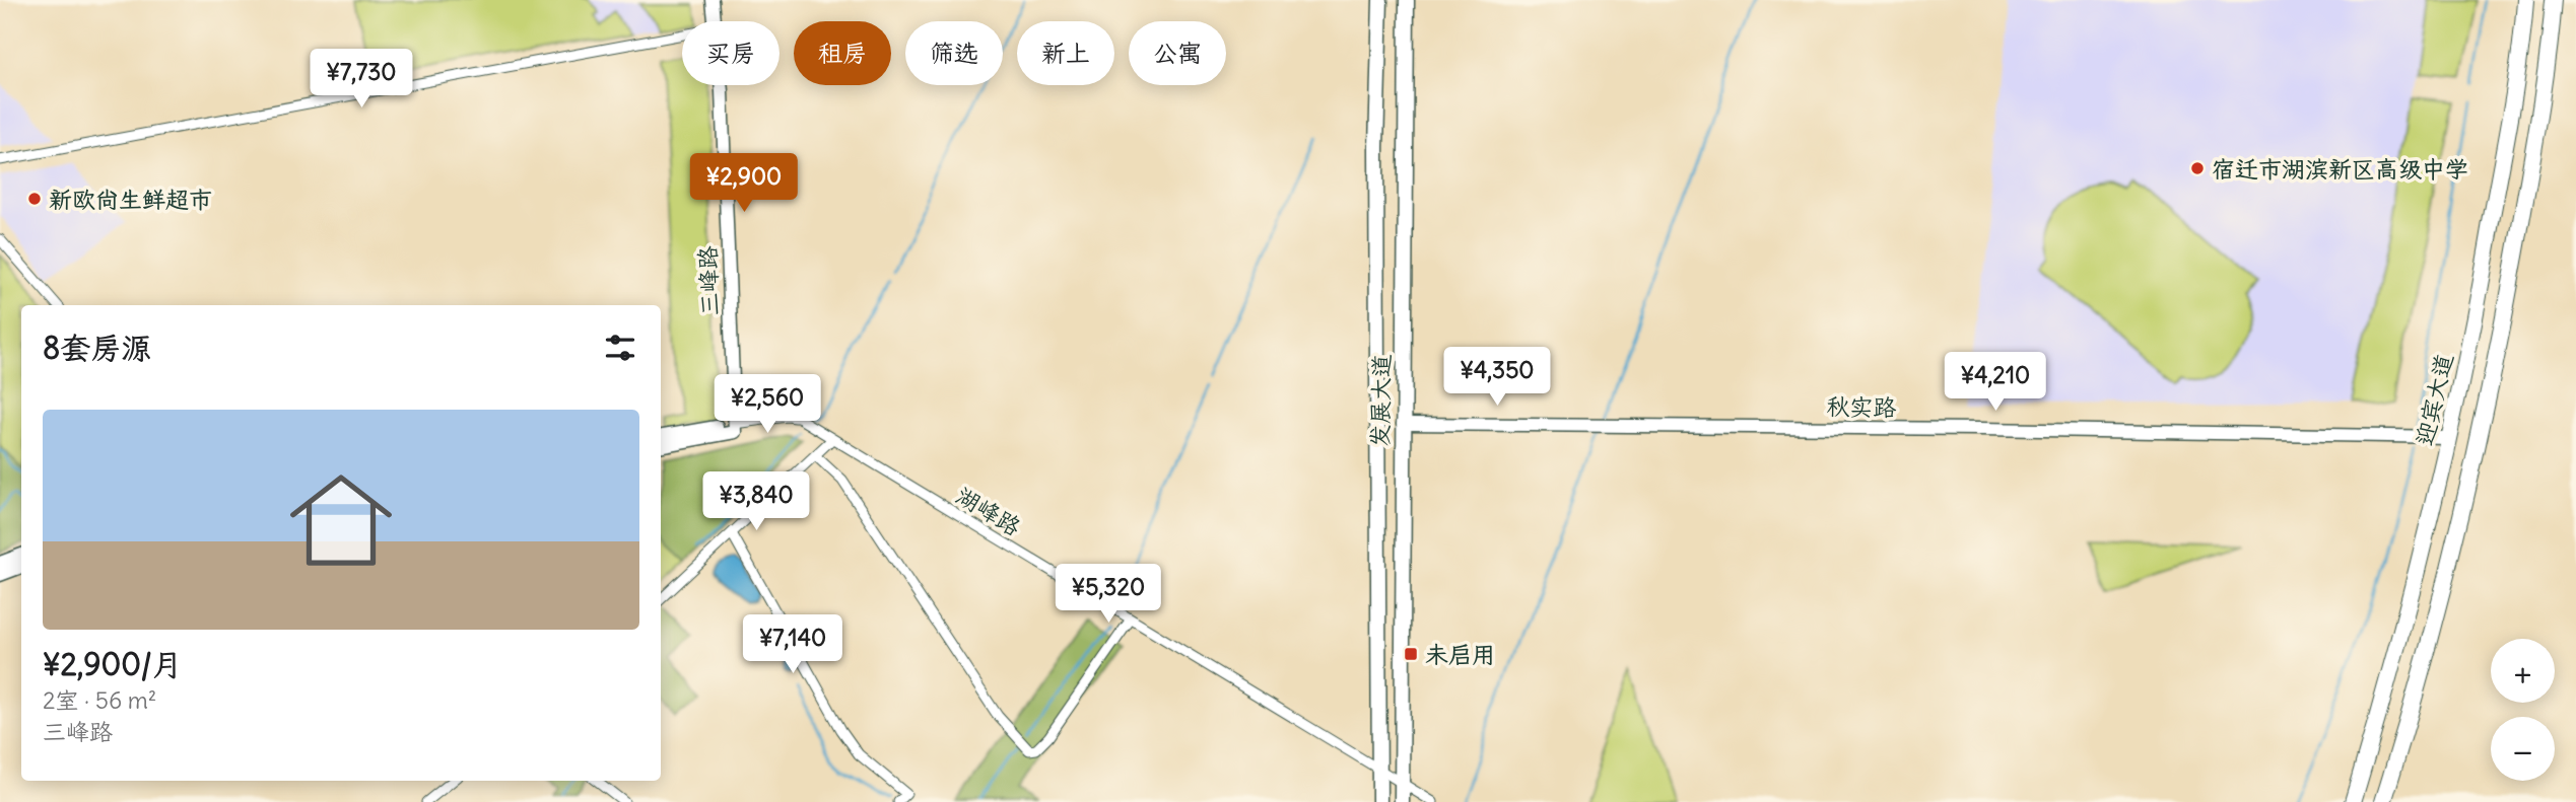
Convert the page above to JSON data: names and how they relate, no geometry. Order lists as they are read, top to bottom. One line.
{"streets":{"highway":["迎宾大道"],"main road":["发展大道"],"street":["三峰路","秋实路","湖峰路"]},"crossings":[["三峰路","湖峰路"],["迎宾大道","秋实路"],["发展大道","秋实路"],["发展大道","湖峰路"]],"places":{"other":["宿迁市湖滨新区高级中学","新欧尚生鲜超市"],"transit":["未启用"]},"page":{"chip":["买房","租房","筛选","新上","公寓"],"price":["¥7,730","¥2,900","¥4,350","¥4,210","¥2,560","¥3,840","¥5,320","¥7,140"],"heading":"8套房源","list":[{"name":"¥2,900/月","note":"2室 · 56 m² · 三峰路"}],"map_buttons":["+","−"]}}
